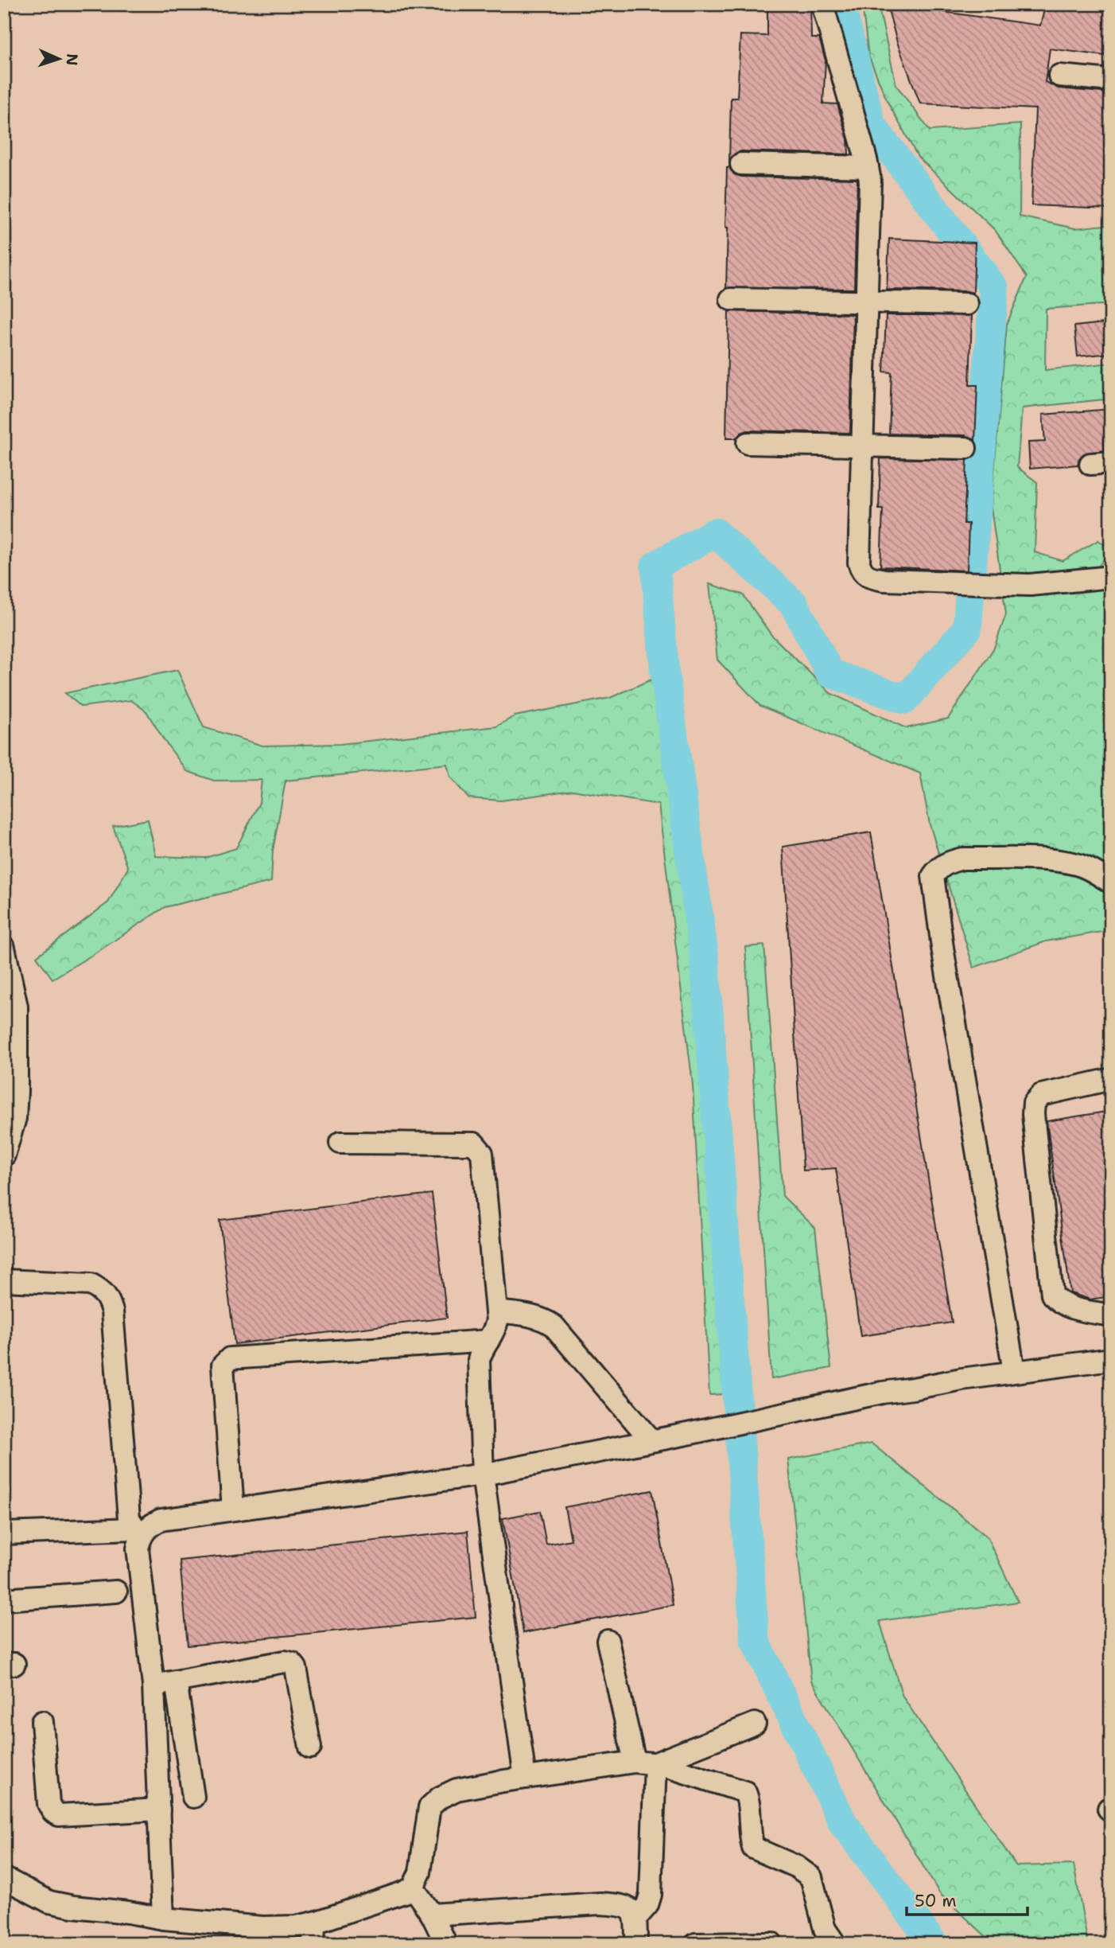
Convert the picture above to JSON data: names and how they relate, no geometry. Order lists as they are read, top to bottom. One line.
{"scale_bar":"50 m","north":"right"}
